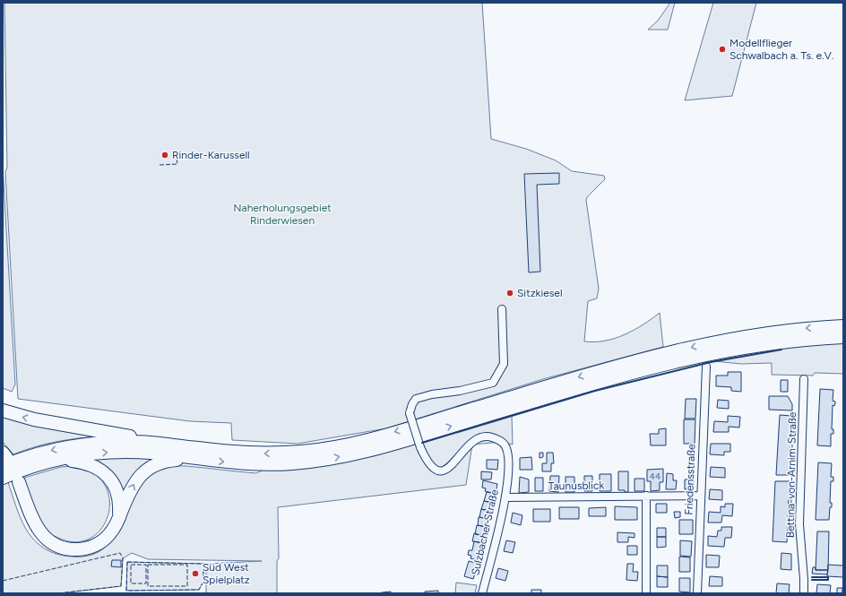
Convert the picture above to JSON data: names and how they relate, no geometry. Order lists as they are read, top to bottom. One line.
{"streets":{"street":["Bettina-von-Arnim-Straße","Friedensstraße","Taunusblick","Sulzbacher Straße"]},"crossings":[["Friedensstraße","Taunusblick"],["Taunusblick","Sulzbacher Straße"]],"parks":["Naherholungsgebiet Rinderwiesen"],"places":["Modellflieger Schwalbach a. Ts. e.V.","Rinder-Karussell","Sitzkiesel","Süd West Spielplatz"],"house_numbers":["44"]}
